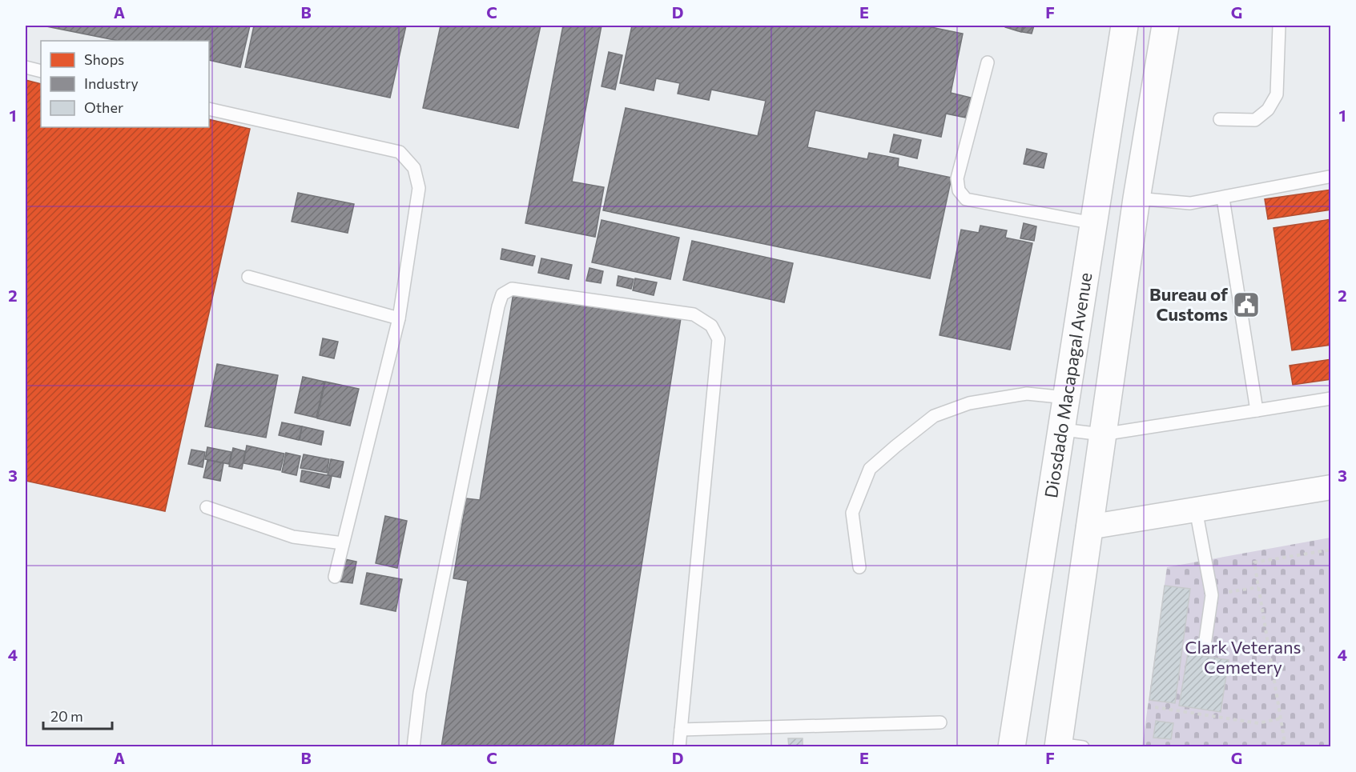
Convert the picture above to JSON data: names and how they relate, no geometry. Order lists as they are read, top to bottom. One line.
{"streets":{"main road":["Diosdado Macapagal Avenue"]},"parks":["Clark Veterans Cemetery"],"places":{"public building":["Bureau of Customs"]},"legend":["Shops","Industry","Other"],"scale_bar":"20 m","grid":{"columns":["A","B","C","D","E","F","G"],"rows":["1","2","3","4"]}}
